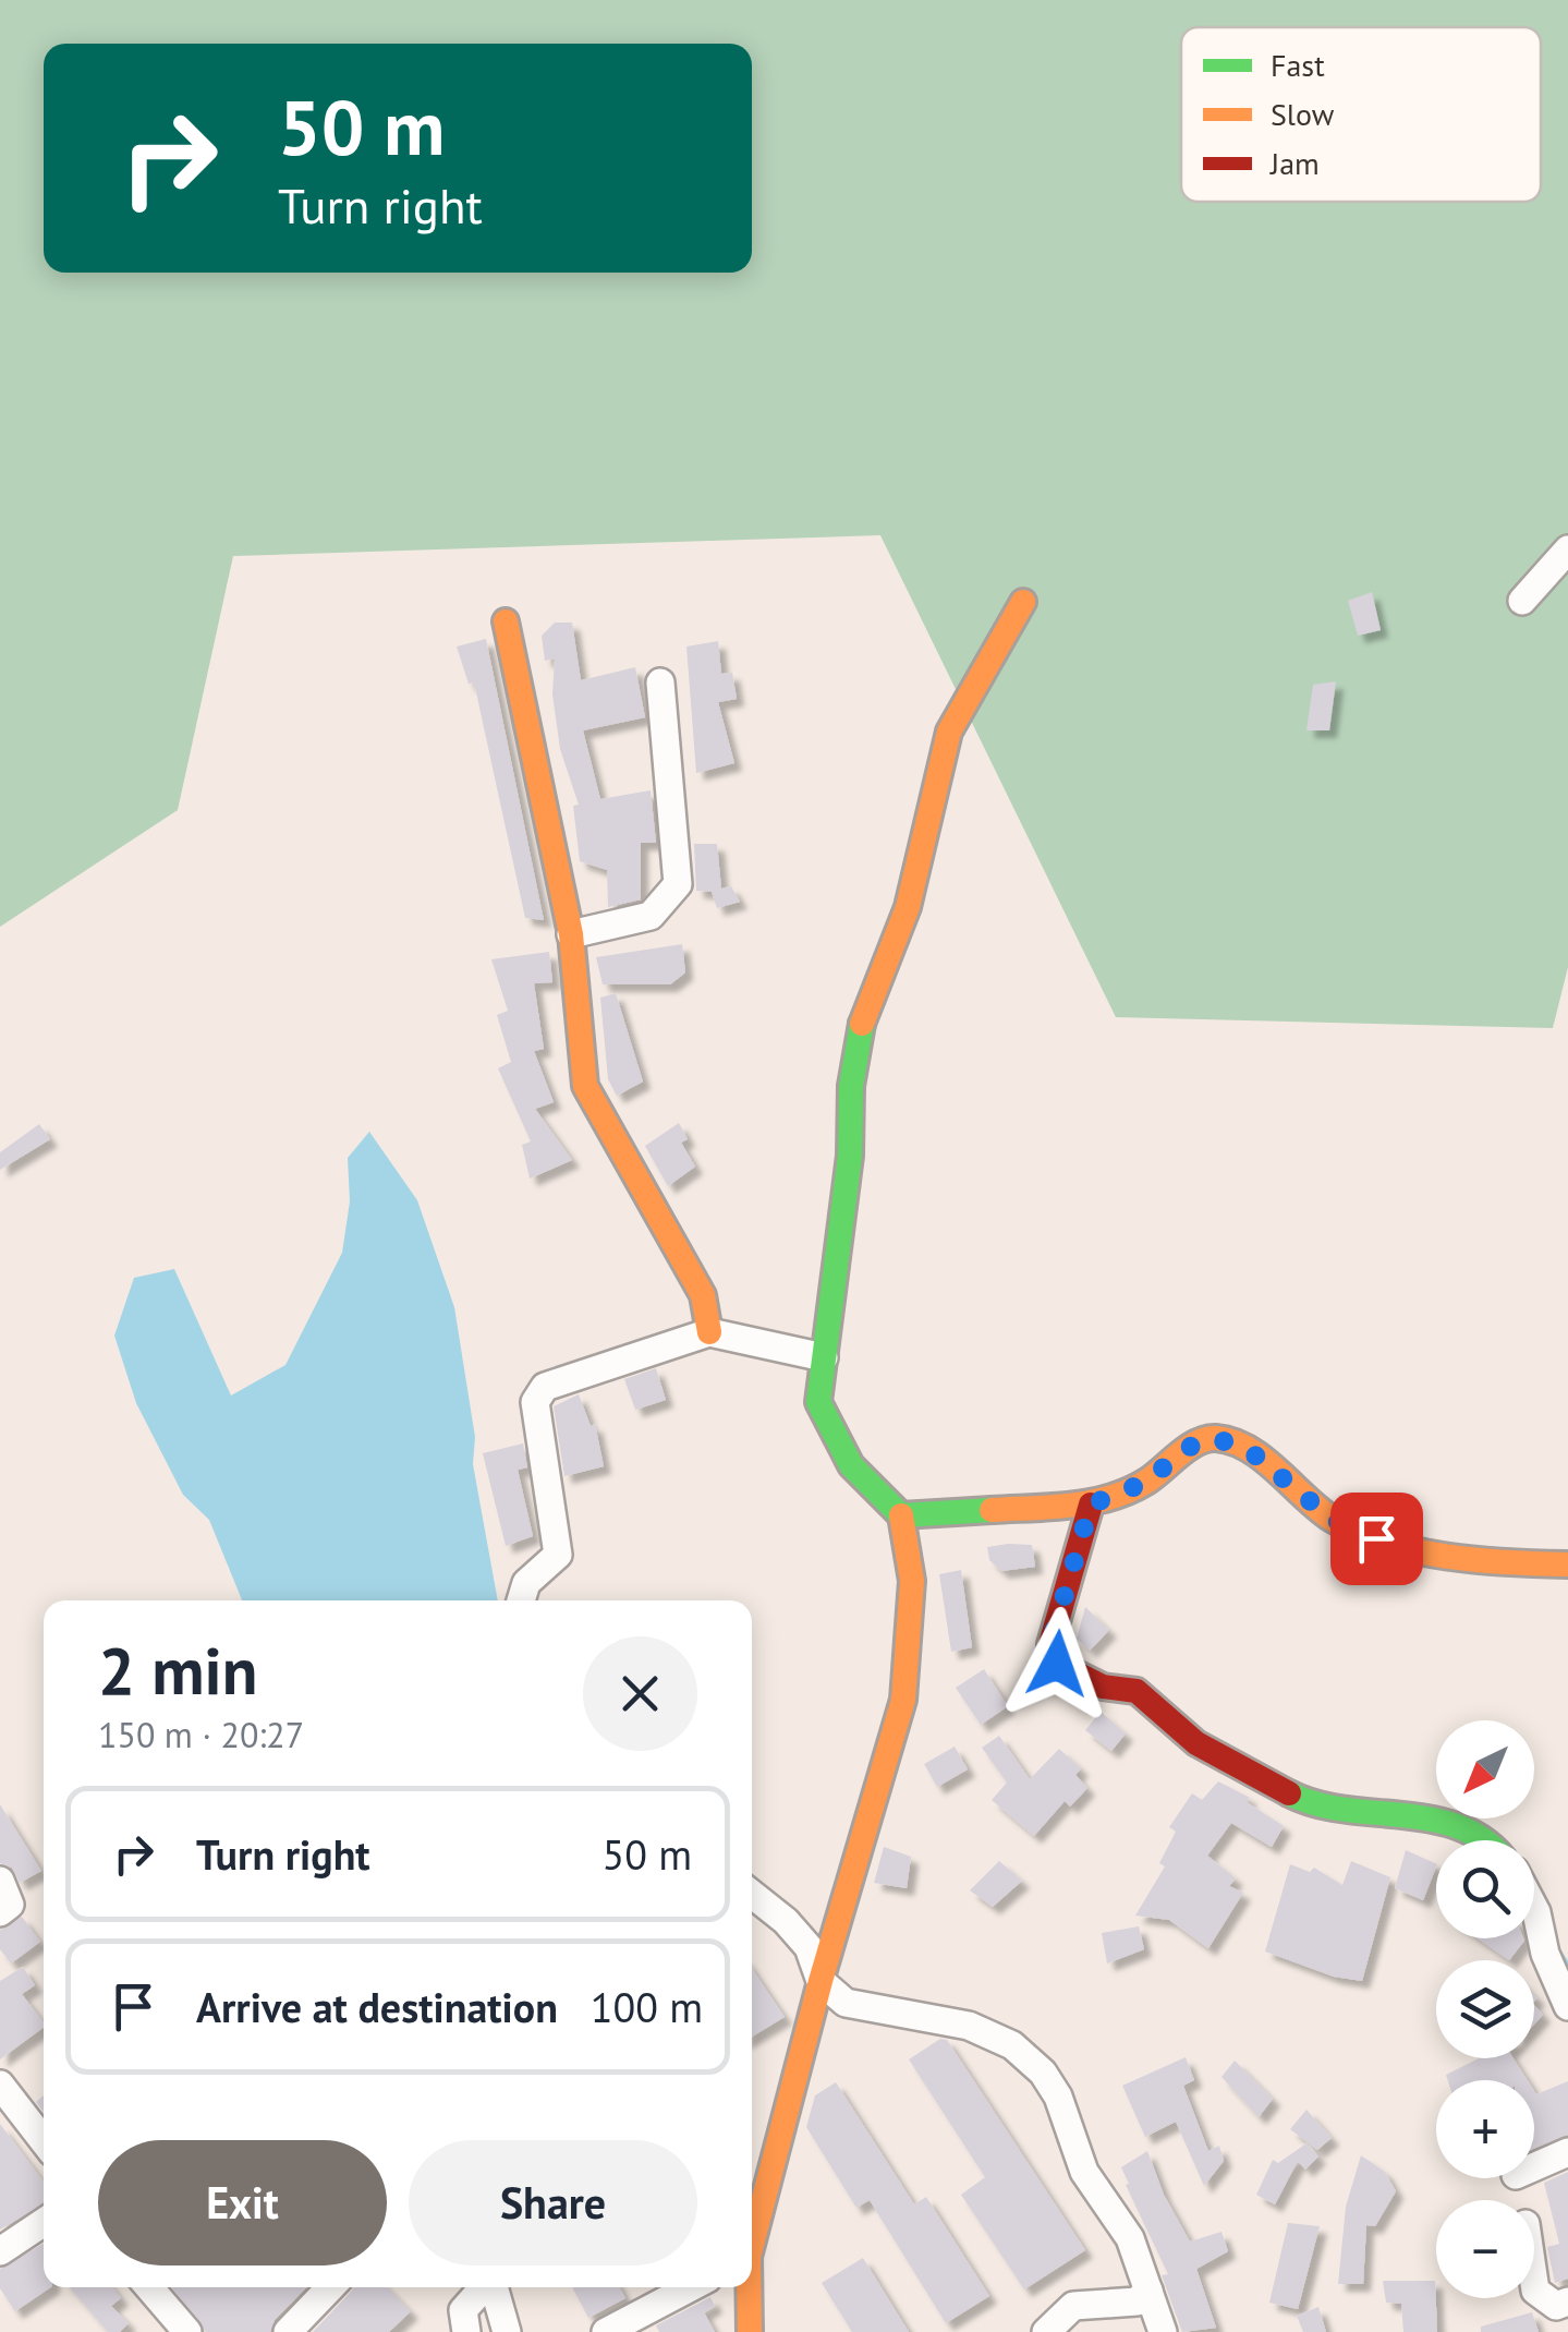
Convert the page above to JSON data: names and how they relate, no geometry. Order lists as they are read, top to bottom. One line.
{"legend":["Fast","Slow","Jam"],"north":"bottom left","page":{"turn":["50 m","Turn right"],"heading":["2 min","150 m · 20:27"],"map_buttons":["+","−"],"list":[{"name":"Turn right","value":"50 m"},{"name":"Arrive at destination","value":"100 m"}],"buttons":["Exit","Share"]}}
